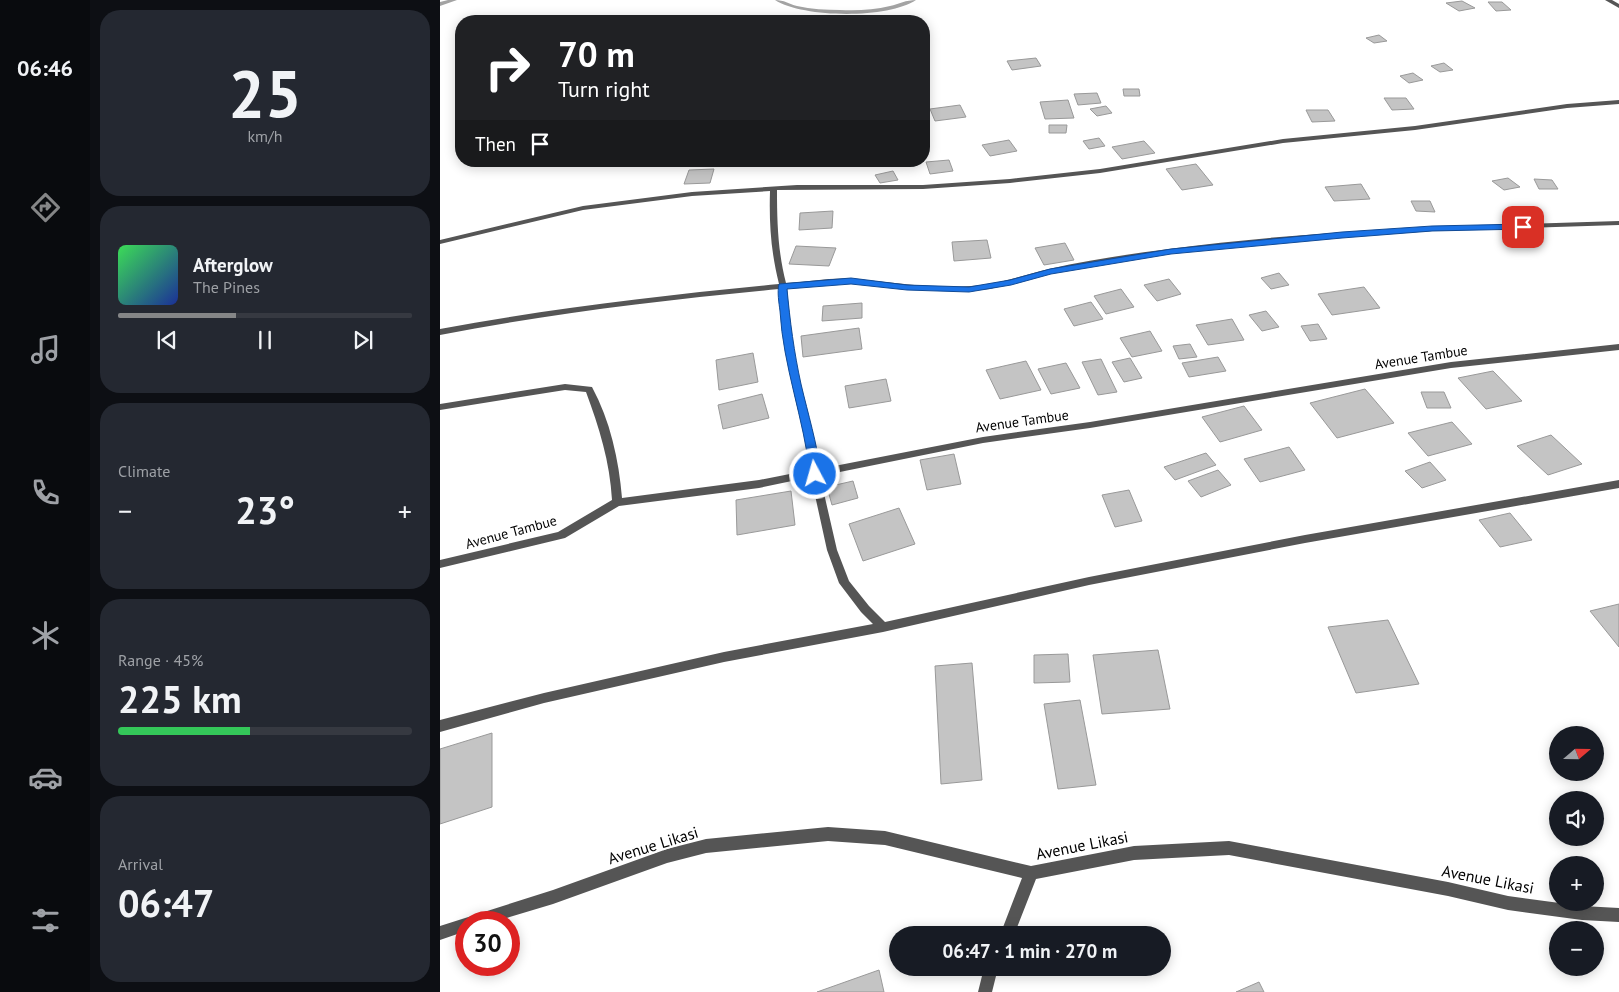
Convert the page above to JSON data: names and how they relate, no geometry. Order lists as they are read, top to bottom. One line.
{"streets":{"street":["Avenue Tambue","Avenue Likasi"]},"north":"right","page":{"tabs":"06:46","tile":[["25","km/h"],"Climate",["Range · 45%","225 km"],["Arrival","06:47"]],"turn":["70 m","Turn right"],"then":"Then","song":["Afterglow","The Pines"],"heat":["−","23°","+"],"map_buttons":["+","−"],"limit":"30","trip":"06:47 · 1 min · 270 m"}}
